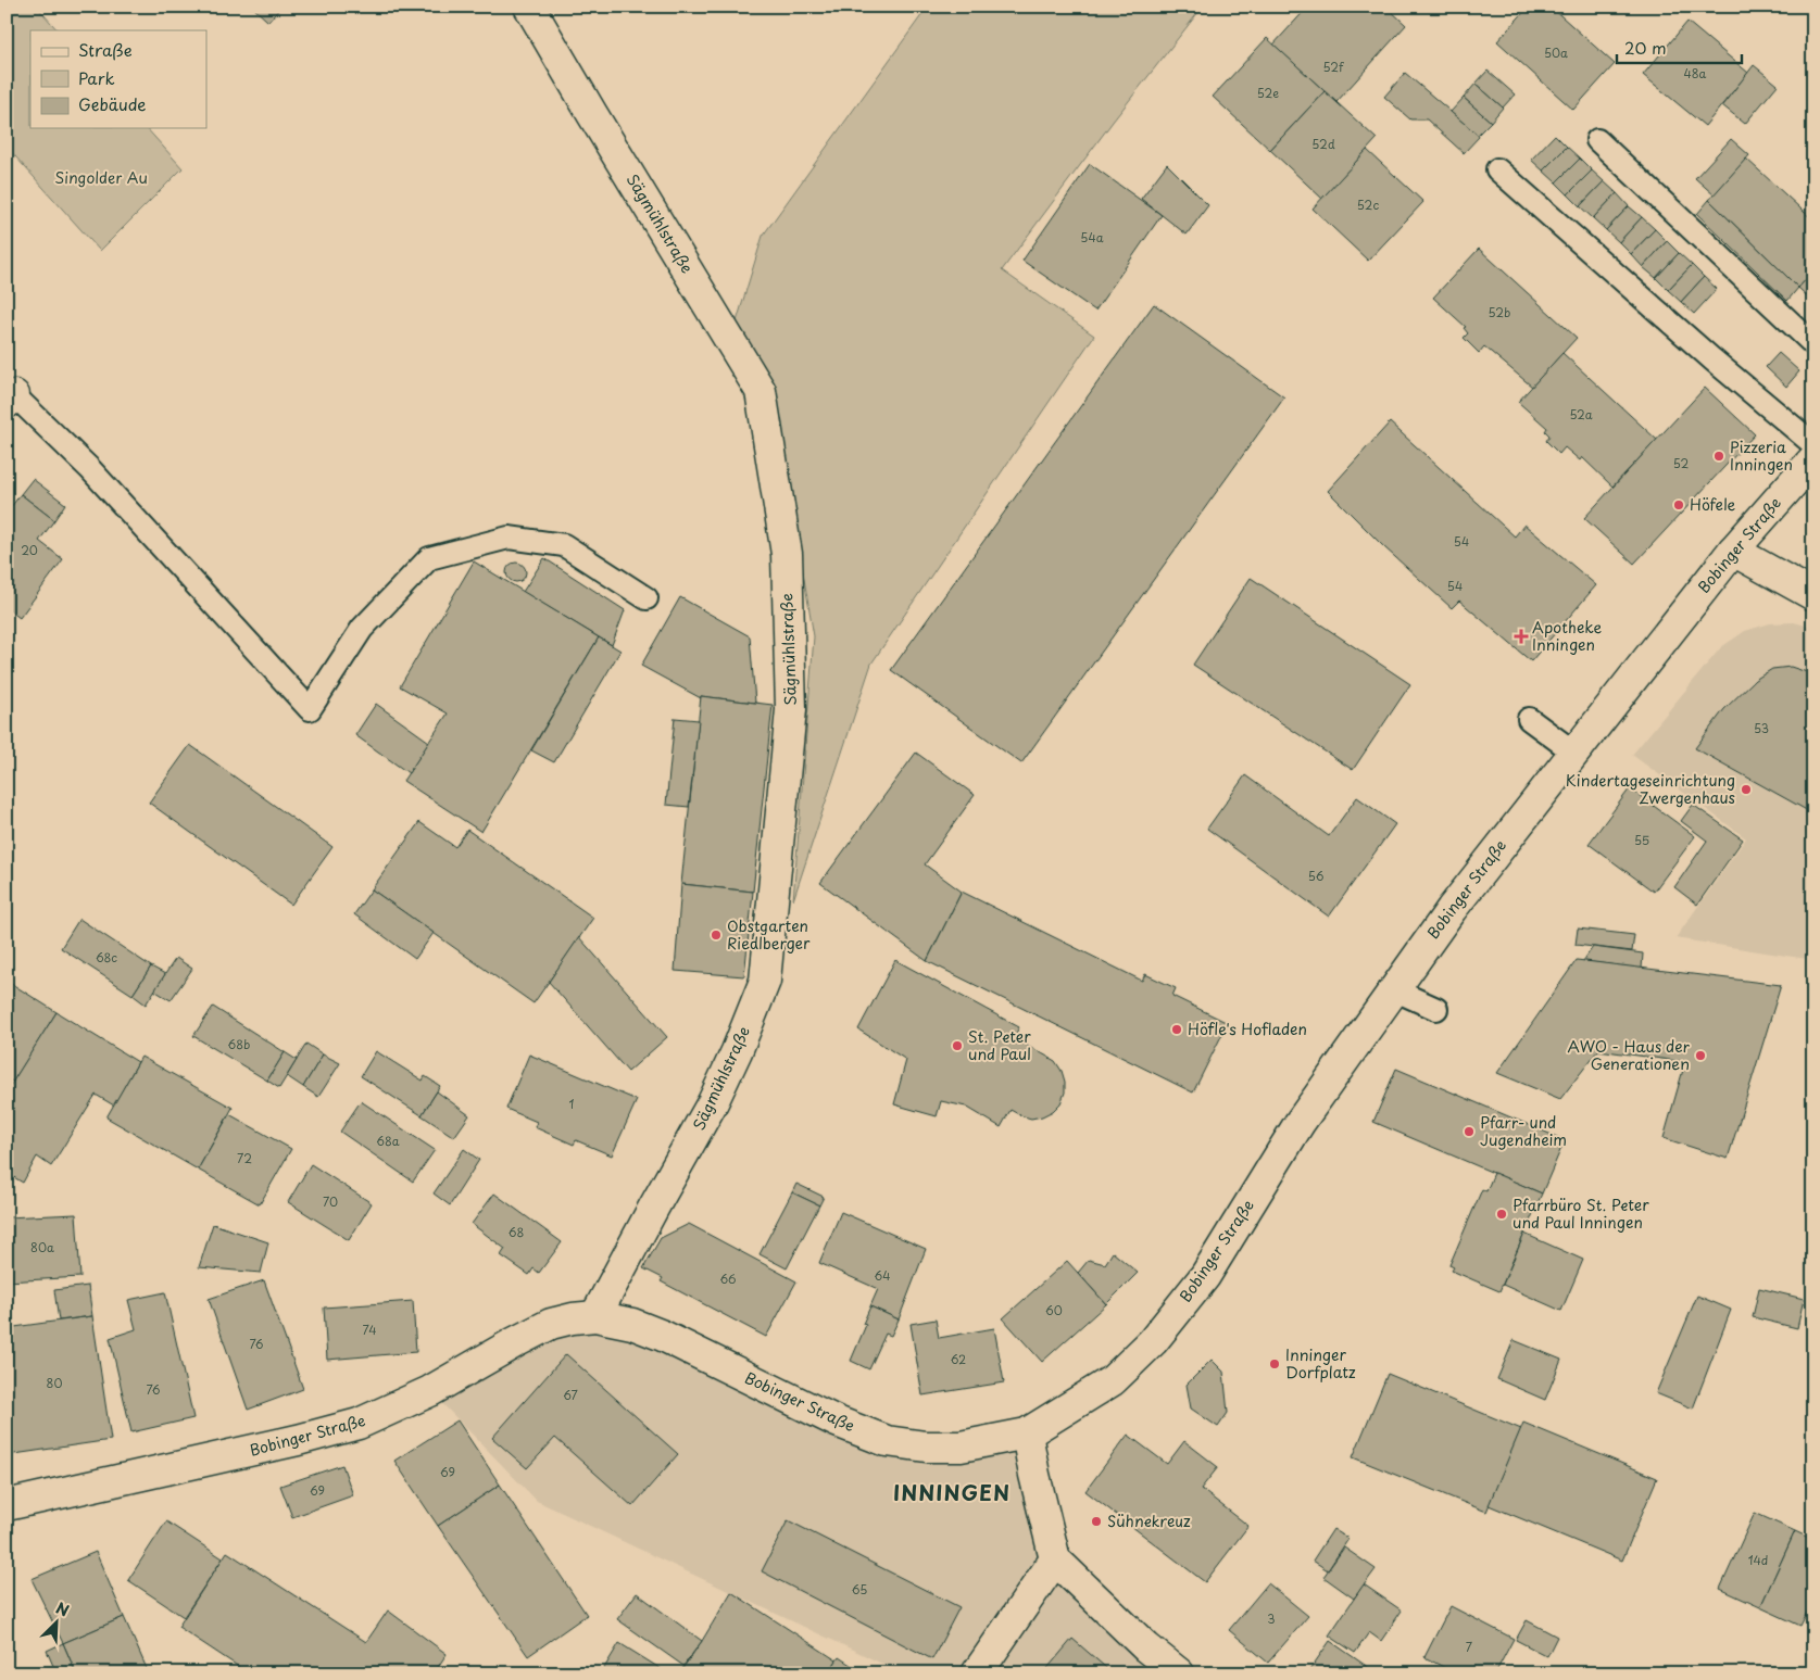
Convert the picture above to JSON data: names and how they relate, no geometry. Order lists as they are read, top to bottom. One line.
{"streets":{"main road":["Sägmühlstraße","Bobinger Straße"]},"crossings":[["Sägmühlstraße","Bobinger Straße"]],"districts":["INNINGEN"],"parks":["Singolder Au"],"places":{"other":["Pizzeria Inningen","Höfele","Kindertageseinrichtung Zwergenhaus","Obstgarten Riedlberger","Höfle's Hofladen","St. Peter und Paul","AWO - Haus der Generationen","Pfarr- und Jugendheim","Pfarrbüro St. Peter und Paul Inningen","Inninger Dorfplatz","Sühnekreuz"],"health":["Apotheke Inningen"]},"house_numbers":["50a","52f","48a","52e","52d","52c","54a","52b","52a","52","54","20","54","53","55","56","68c","68b","1","68a","72","70","68","80a","64","66","60","74","76","62","80","76","67","69","69","14d","65","3","7"],"legend":["Straße","Park","Gebäude"],"scale_bar":"20 m","north":"top right"}
